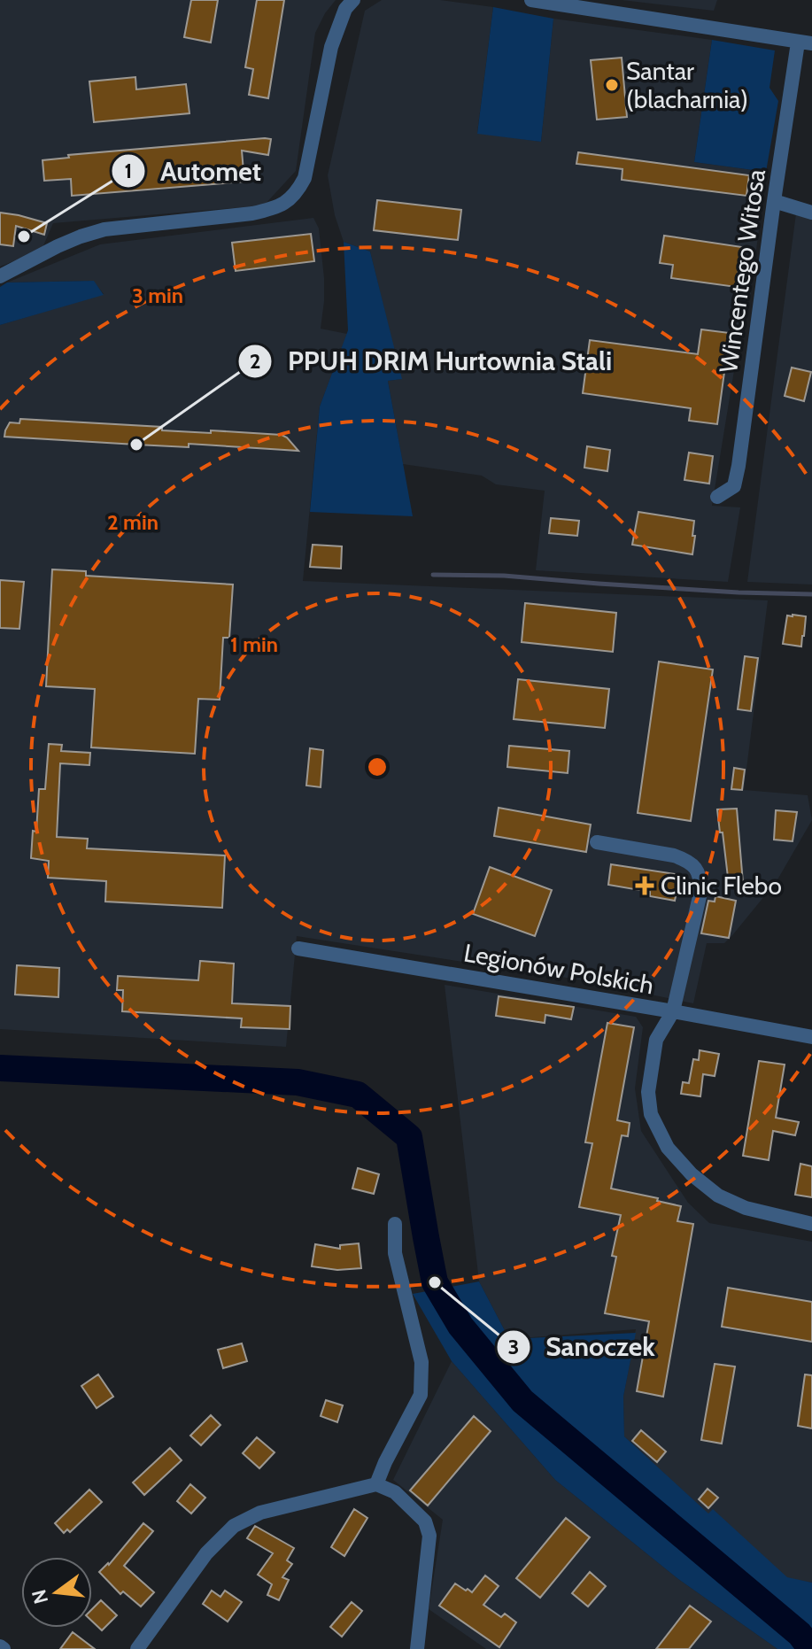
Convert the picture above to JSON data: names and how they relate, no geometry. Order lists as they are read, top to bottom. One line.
{"streets":{"street":["Wincentego Witosa","Legionów Polskich"]},"places":{"other":["Santar (blacharnia)","Automet","PPUH DRIM Hurtownia Stali","Sanoczek"],"health":["Clinic Flebo"]},"north":"left","rings":["3 min","2 min","1 min"]}
